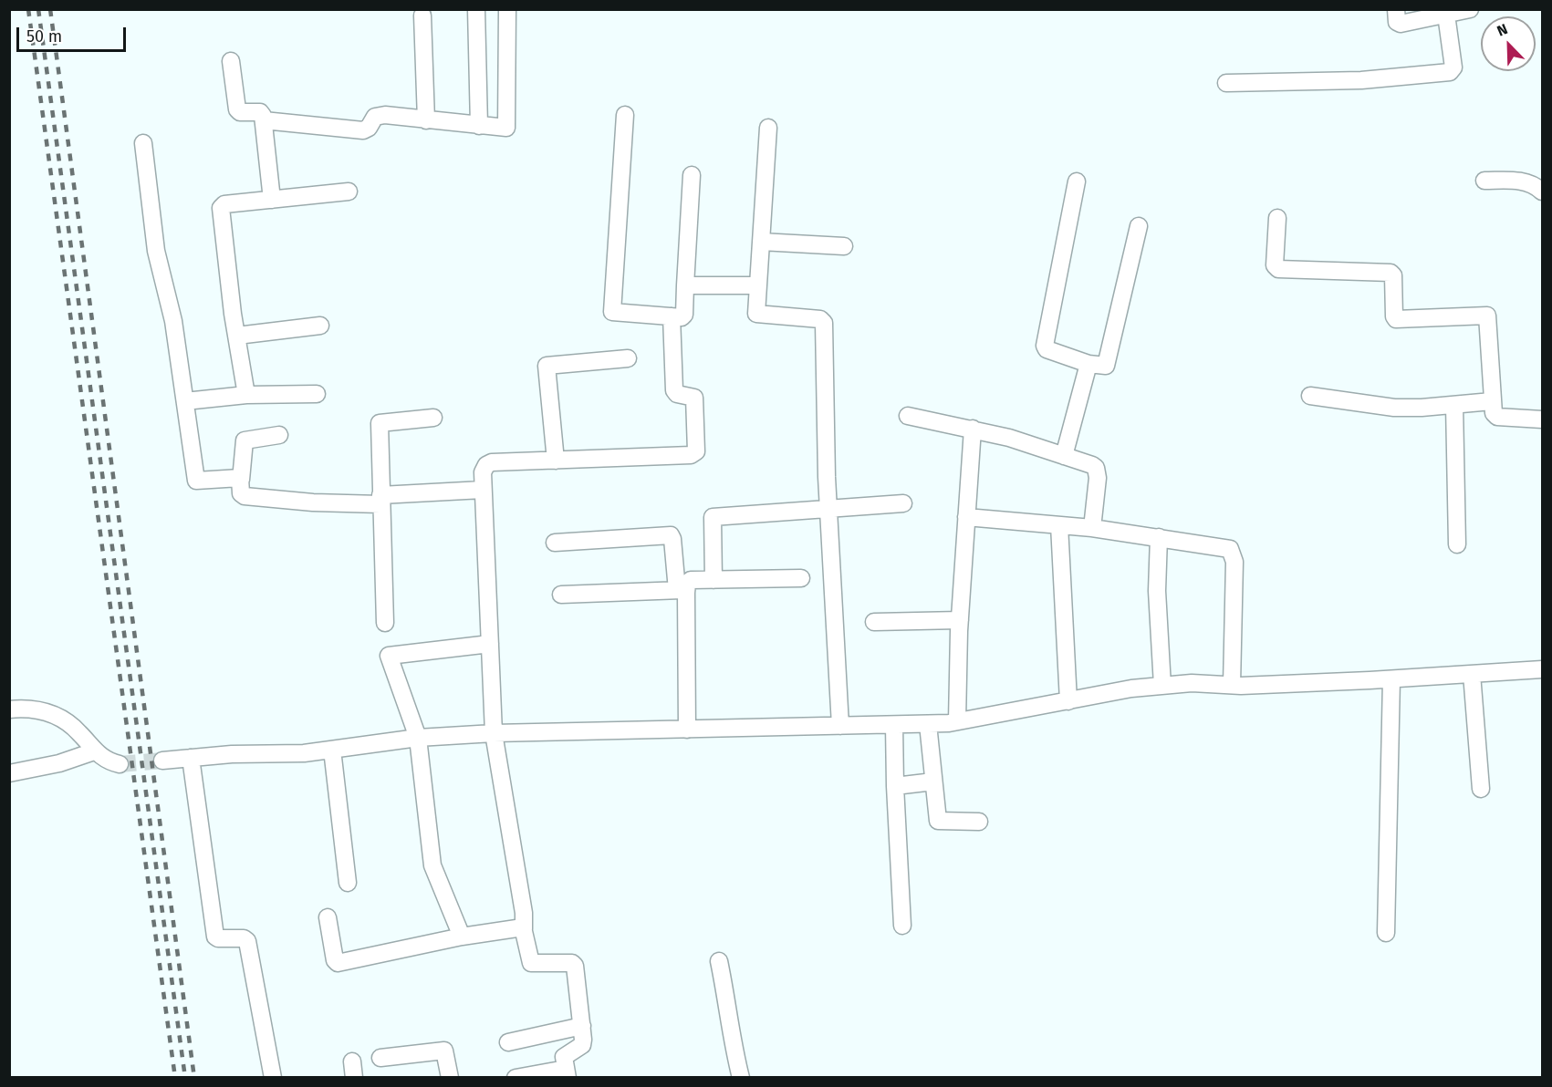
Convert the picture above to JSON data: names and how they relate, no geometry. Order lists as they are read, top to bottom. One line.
{"scale_bar":"50 m","north":"top left"}
